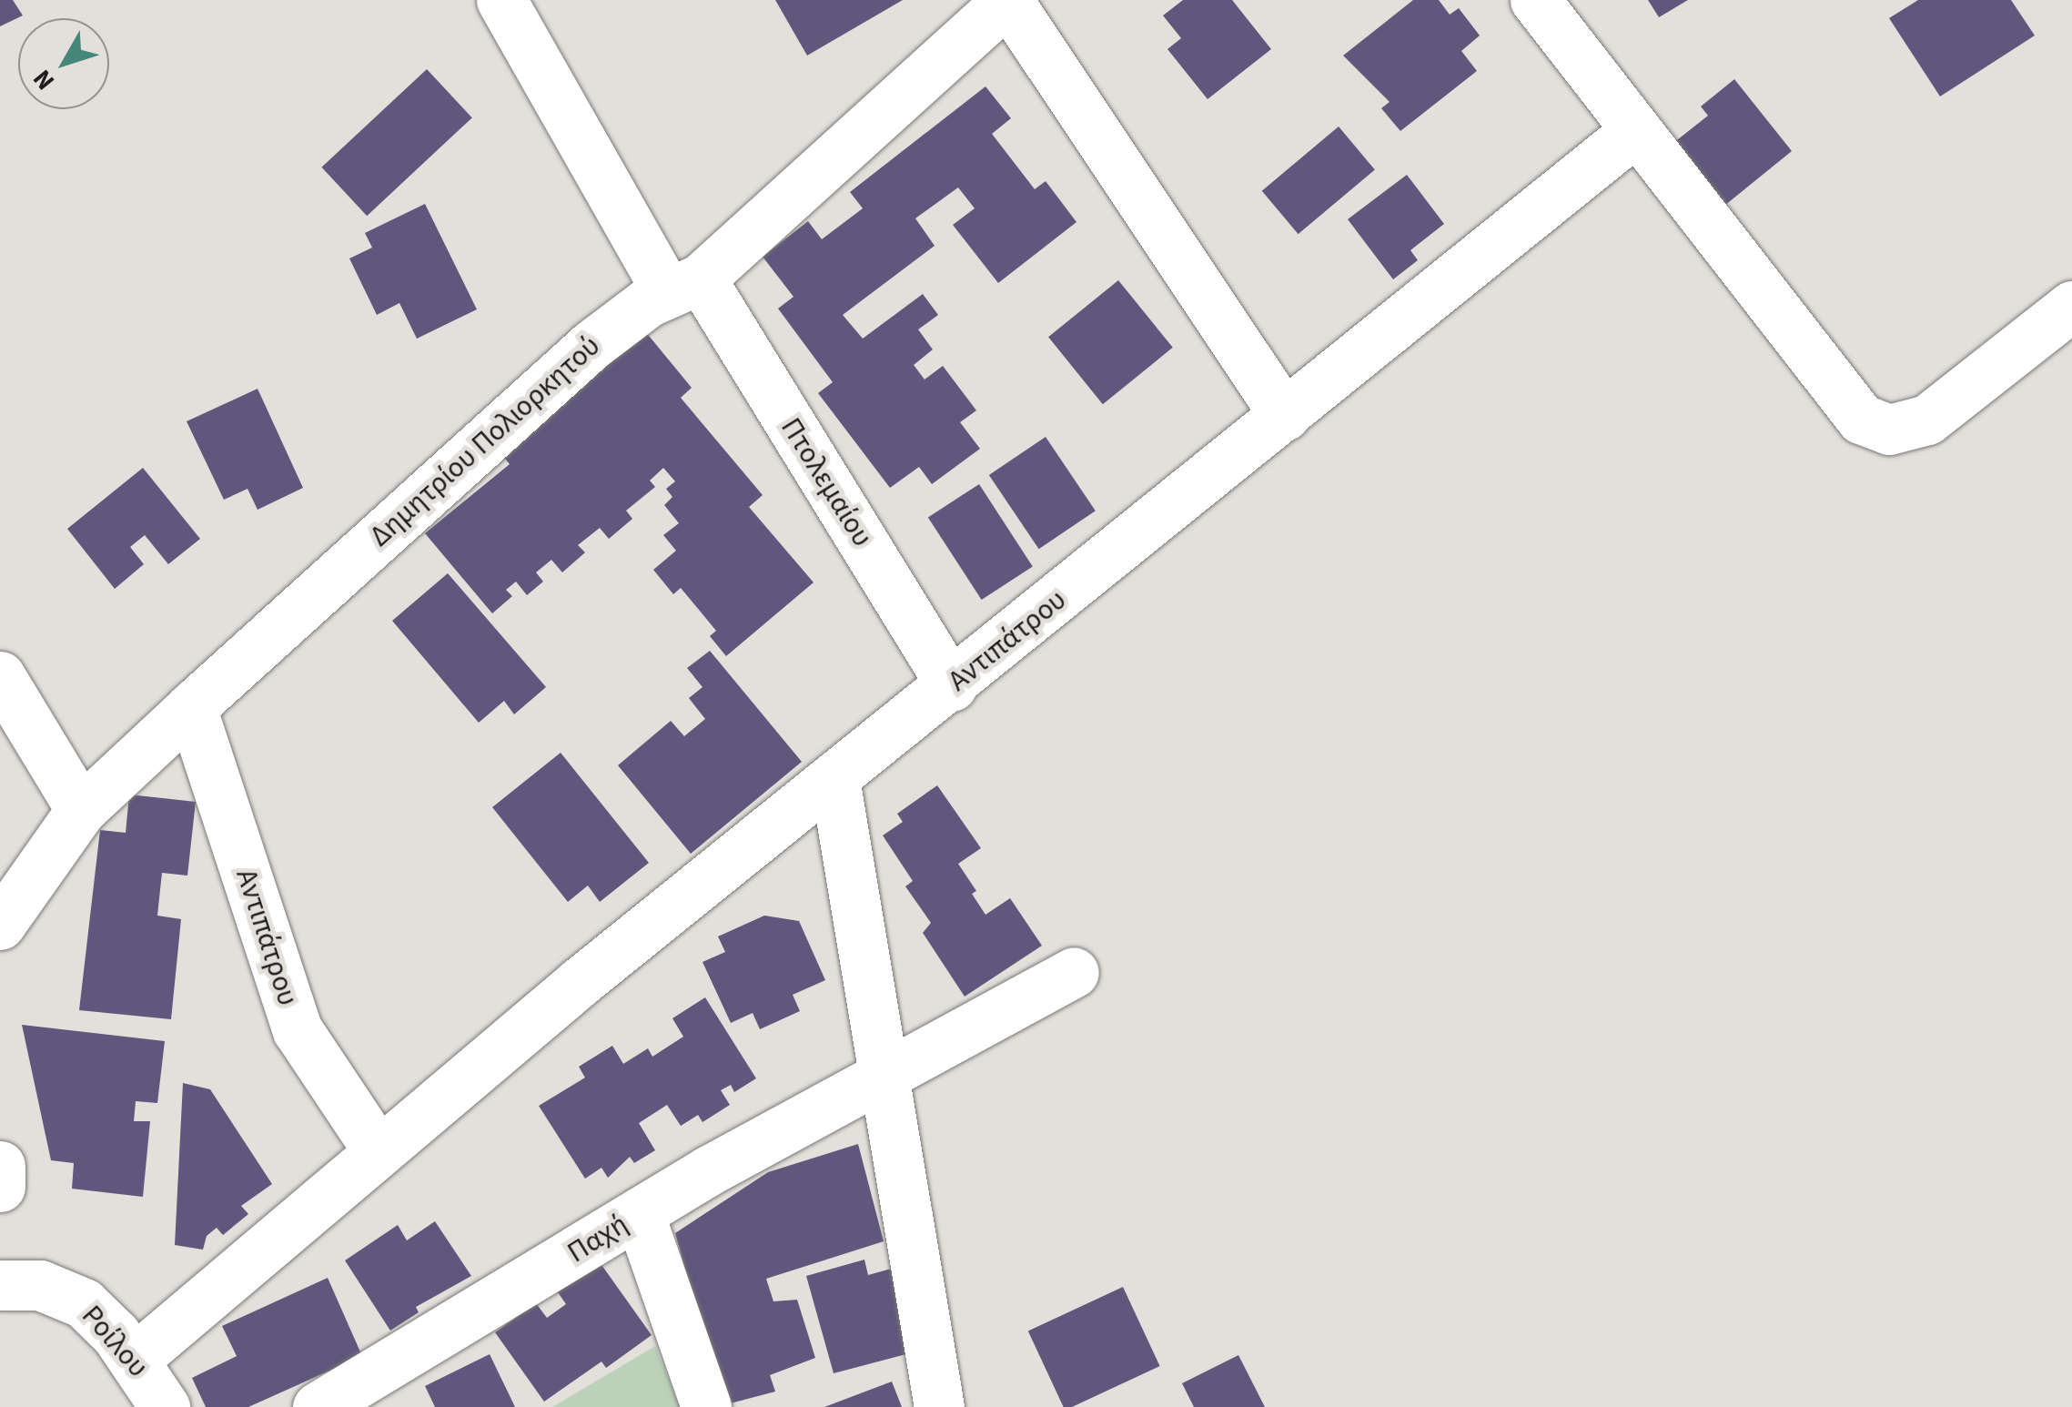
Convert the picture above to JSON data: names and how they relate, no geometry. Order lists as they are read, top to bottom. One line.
{"streets":{"street":["Δημητρίου Πολιορκητού","Πτολεμαίου","Αντιπάτρου","Παχή","Ροίλου"]},"crossings":[["Δημητρίου Πολιορκητού","Πτολεμαίου"],["Δημητρίου Πολιορκητού","Αντιπάτρου"],["Πτολεμαίου","Αντιπάτρου"],["Αντιπάτρου","Ροίλου"]],"north":"bottom left"}
